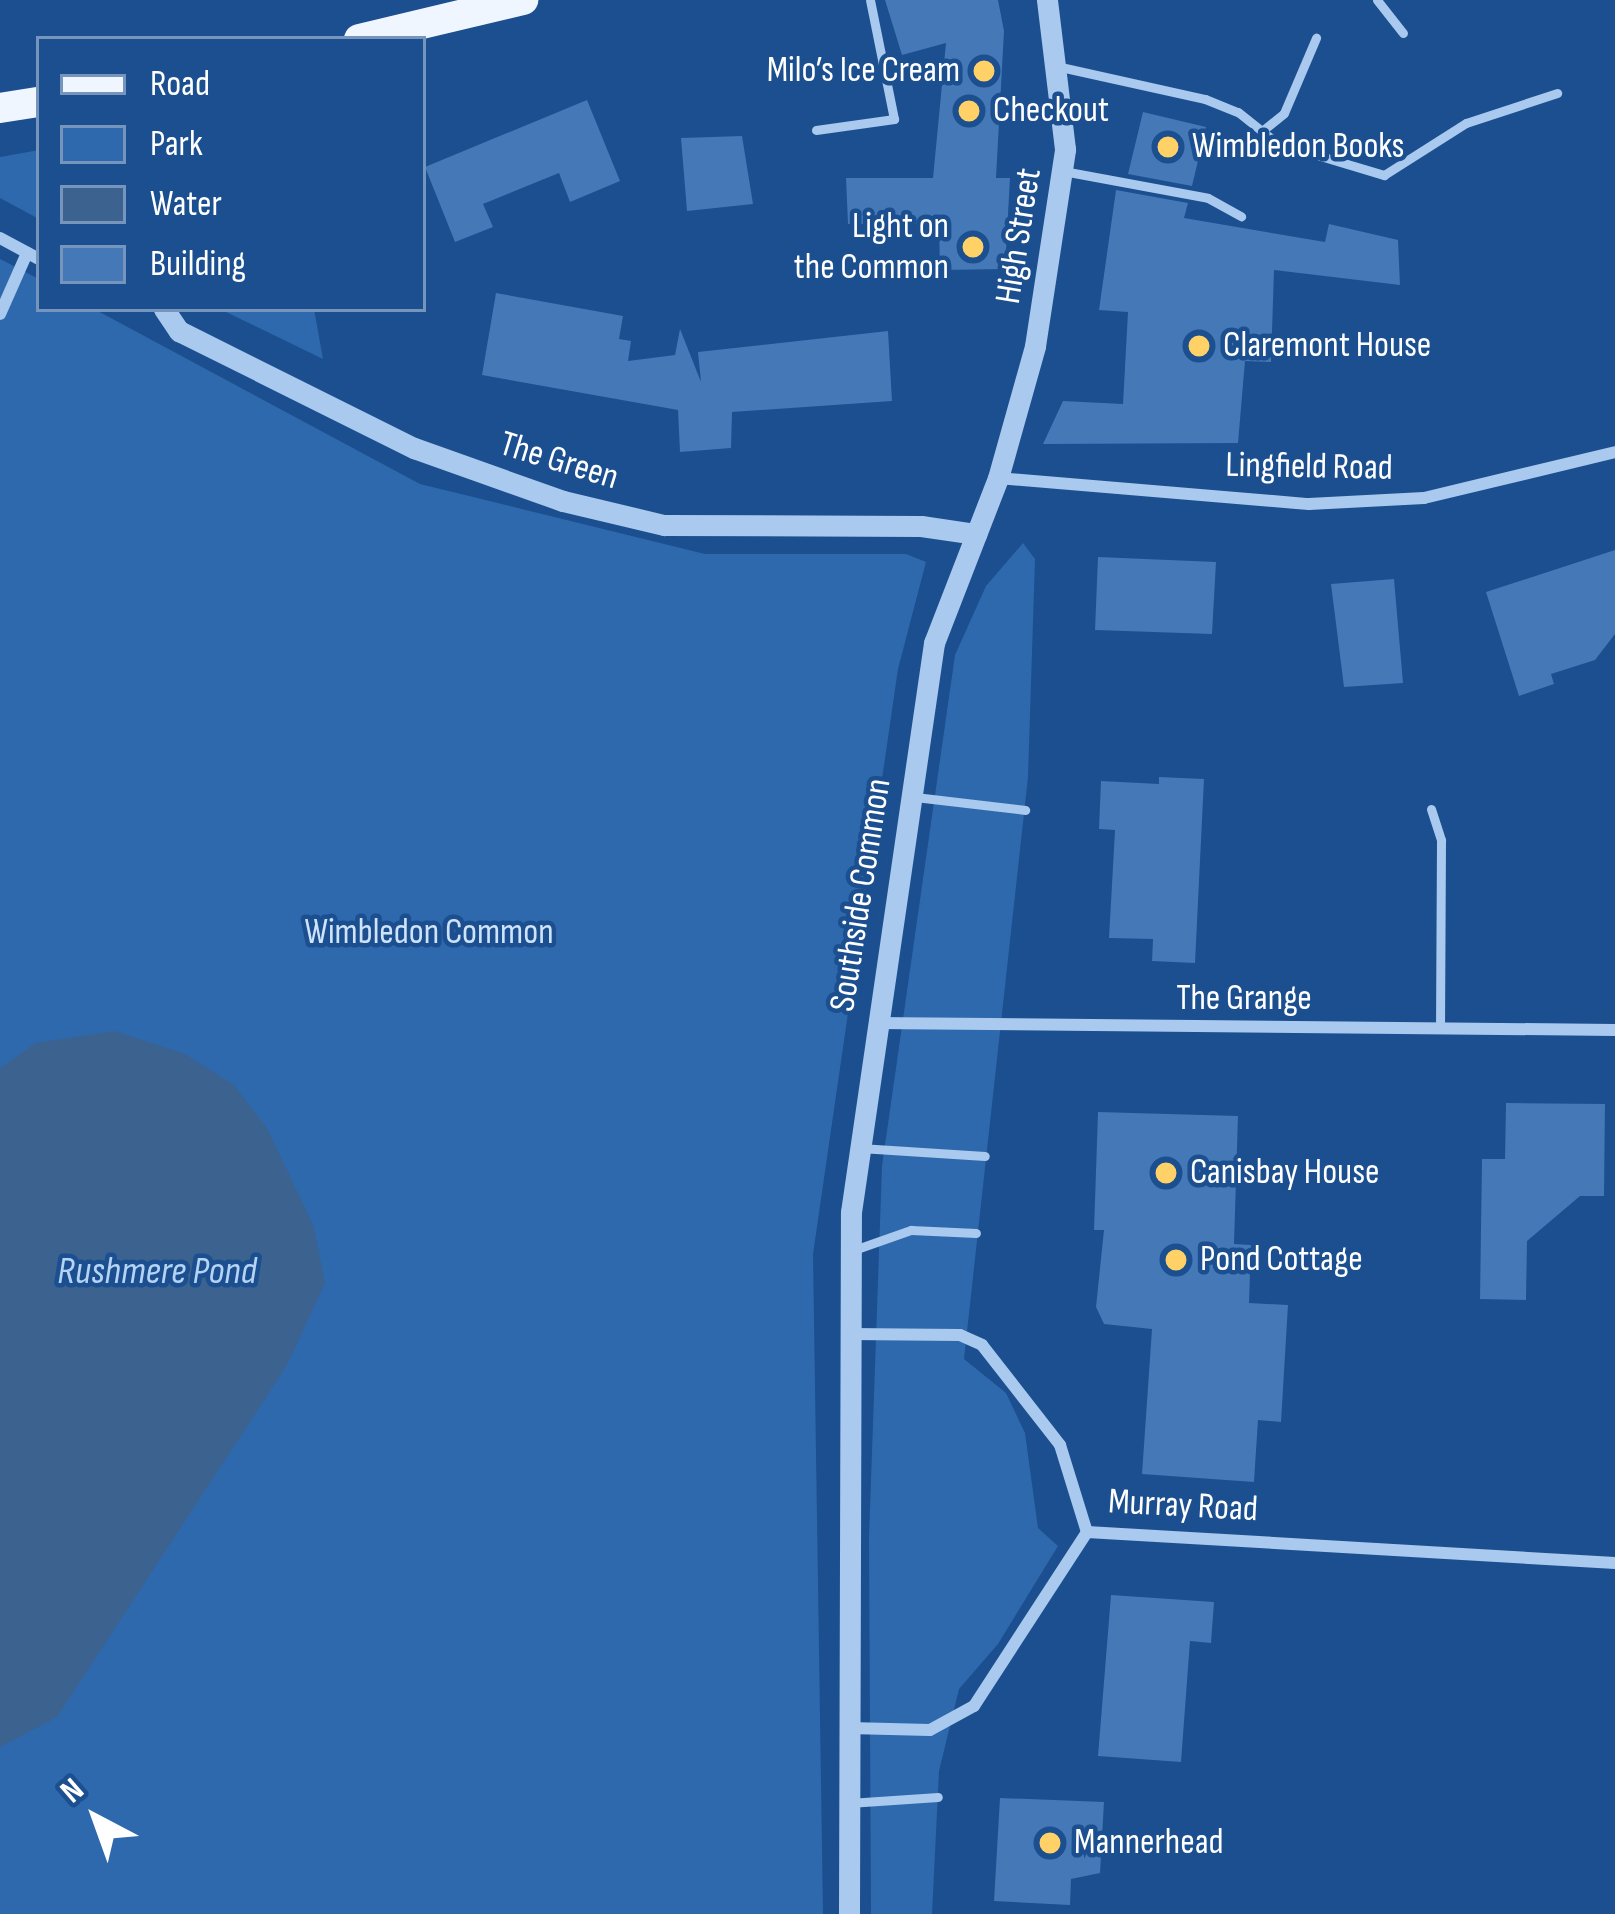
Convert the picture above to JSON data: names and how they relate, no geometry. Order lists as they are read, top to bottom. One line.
{"streets":{"street":["High Street","The Green","Lingfield Road","Southside Common","The Grange","Murray Road"]},"crossings":[["High Street","Lingfield Road"],["High Street","Southside Common"],["The Green","Southside Common"],["Lingfield Road","Southside Common"],["Southside Common","The Grange"],["Southside Common","Murray Road"]],"water":["Rushmere Pond"],"parks":["Wimbledon Common"],"places":["Milo’s Ice Cream","Checkout","Wimbledon Books","Light on the Common","Claremont House","Canisbay House","Pond Cottage","Mannerhead"],"legend":["Road","Park","Water","Building"],"north":"top left"}
